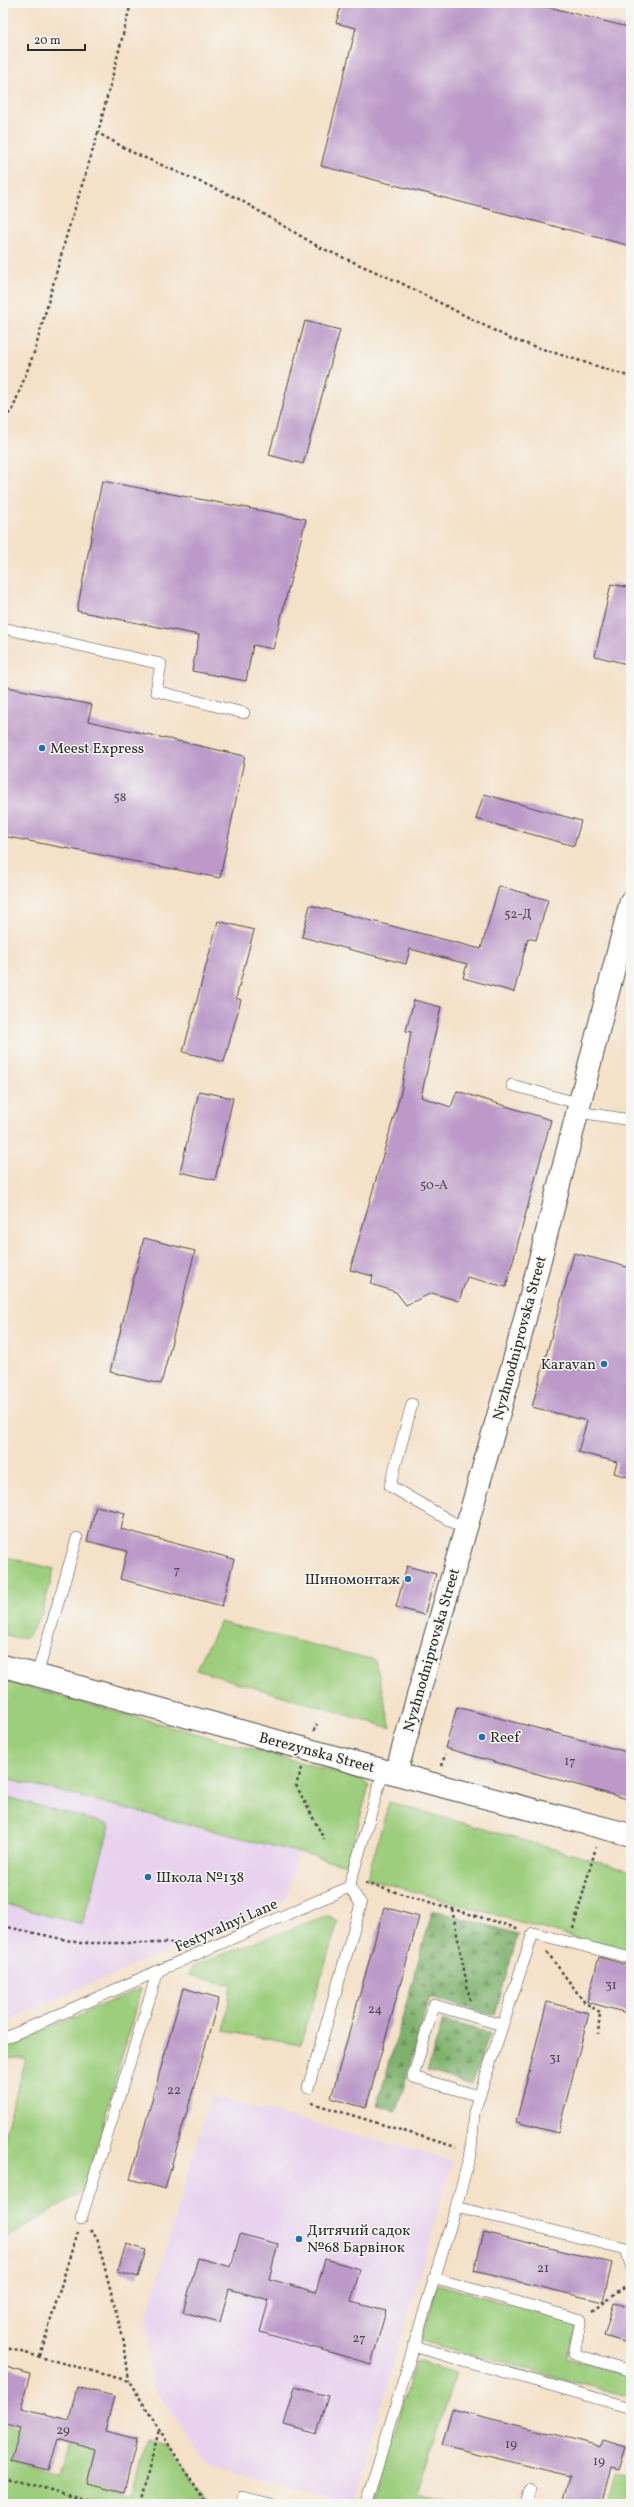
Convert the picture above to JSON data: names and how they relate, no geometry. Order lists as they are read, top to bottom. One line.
{"streets":{"street":["Nyzhnodniprovska Street","Berezynska Street"],"lane":["Festyvalnyi Lane"]},"crossings":[["Nyzhnodniprovska Street","Berezynska Street"]],"places":["Meest Express","Karavan","Шиномонтаж","Reef","Школа №138","Дитячий садок №68 Барвінок"],"house_numbers":["58","52-Д","50-А","7","17","31","24","31","22","21","27","29","19","19"],"scale_bar":"20 m"}
